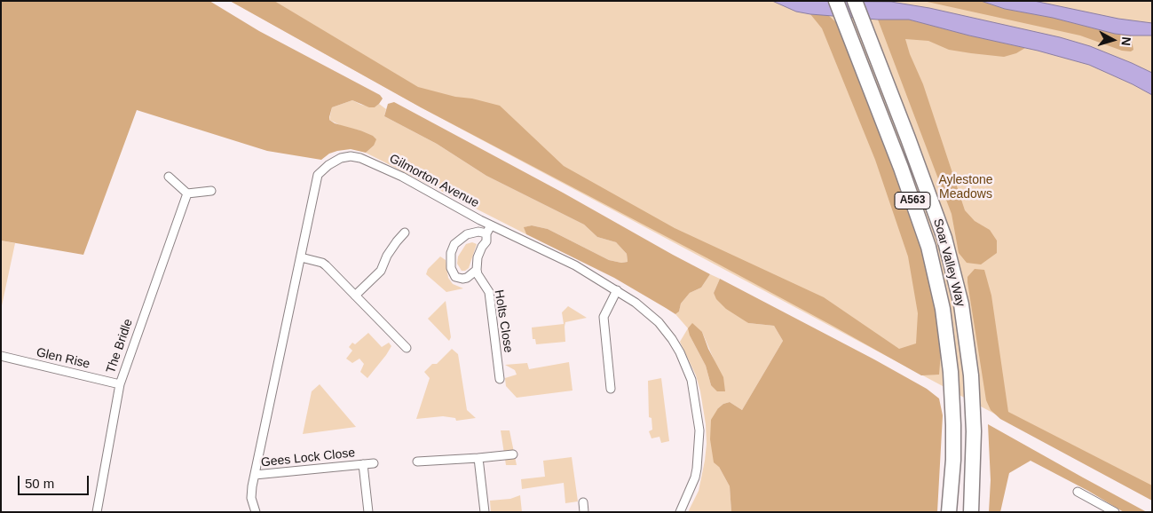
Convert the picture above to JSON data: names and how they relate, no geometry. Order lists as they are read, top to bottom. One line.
{"streets":{"highway":["A563","Soar Valley Way"],"street":["Gilmorton Avenue","Holts Close","The Bridle","Glen Rise","Gees Lock Close"]},"crossings":[["Gilmorton Avenue","Gees Lock Close"],["The Bridle","Glen Rise"]],"parks":["Aylestone Meadows"],"scale_bar":"50 m","north":"right"}
